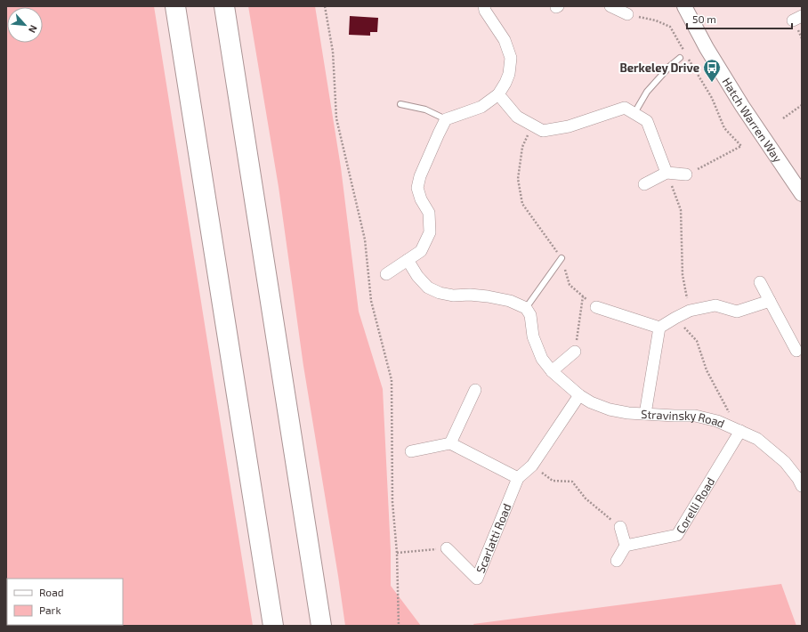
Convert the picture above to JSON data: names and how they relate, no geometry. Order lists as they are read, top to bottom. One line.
{"streets":{"street":["Hatch Warren Way","Stravinsky Road","Corelli Road","Scarlatti Road"]},"crossings":[["Stravinsky Road","Corelli Road"],["Stravinsky Road","Scarlatti Road"]],"places":{"bus stop":["Berkeley Drive"]},"legend":["Road","Park"],"scale_bar":"50 m","north":"bottom right"}
